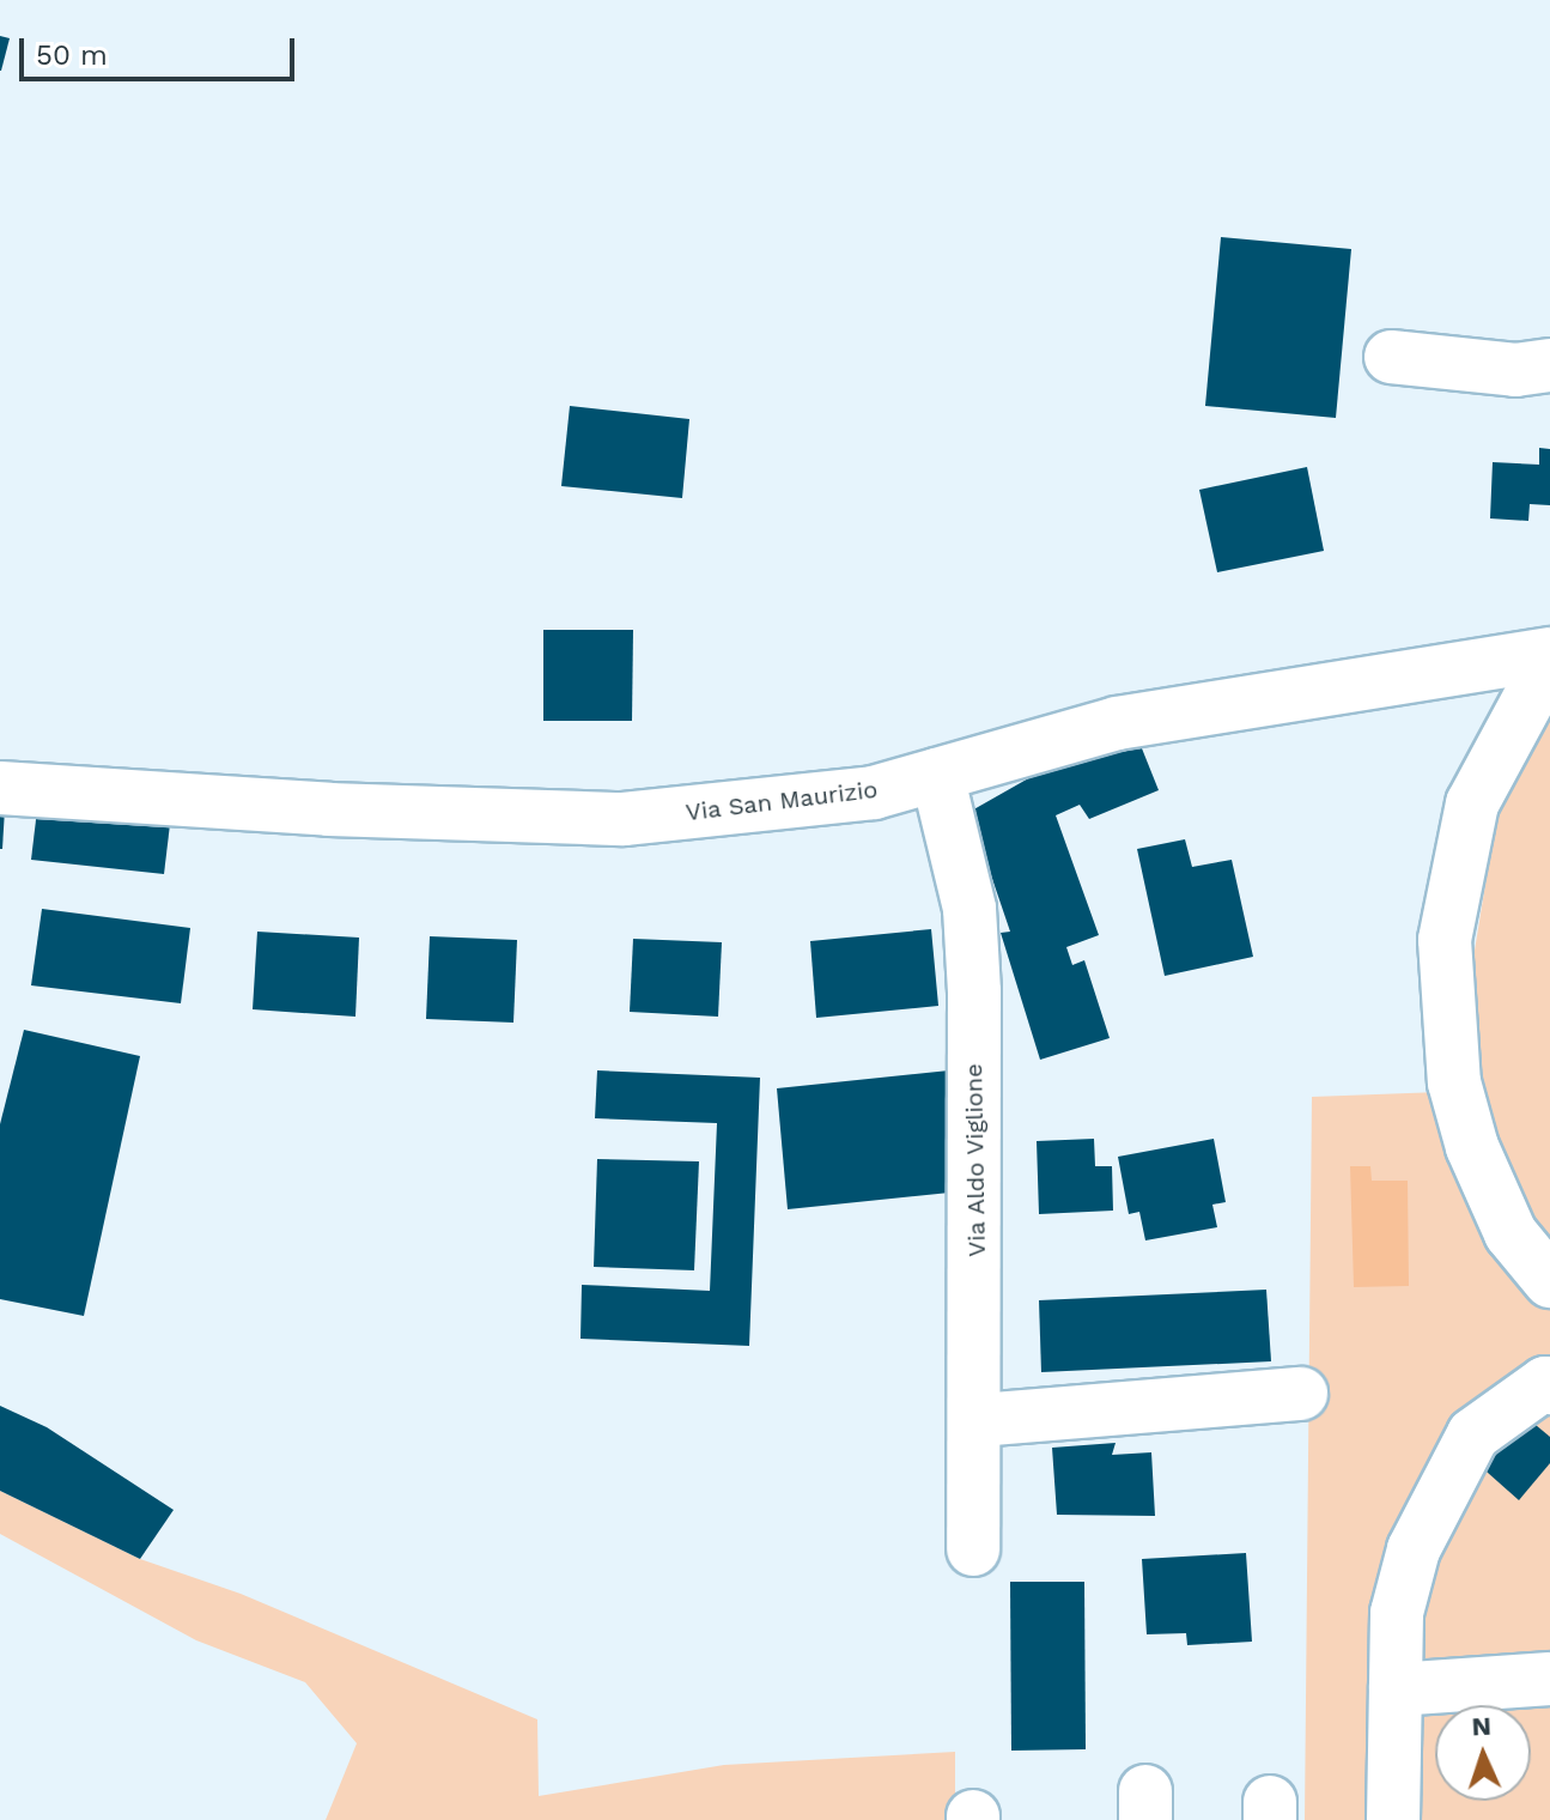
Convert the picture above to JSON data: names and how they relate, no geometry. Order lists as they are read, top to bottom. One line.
{"streets":{"street":["Via San Maurizio","Via Aldo Viglione"]},"crossings":[["Via San Maurizio","Via Aldo Viglione"]],"scale_bar":"50 m","north":"top"}
